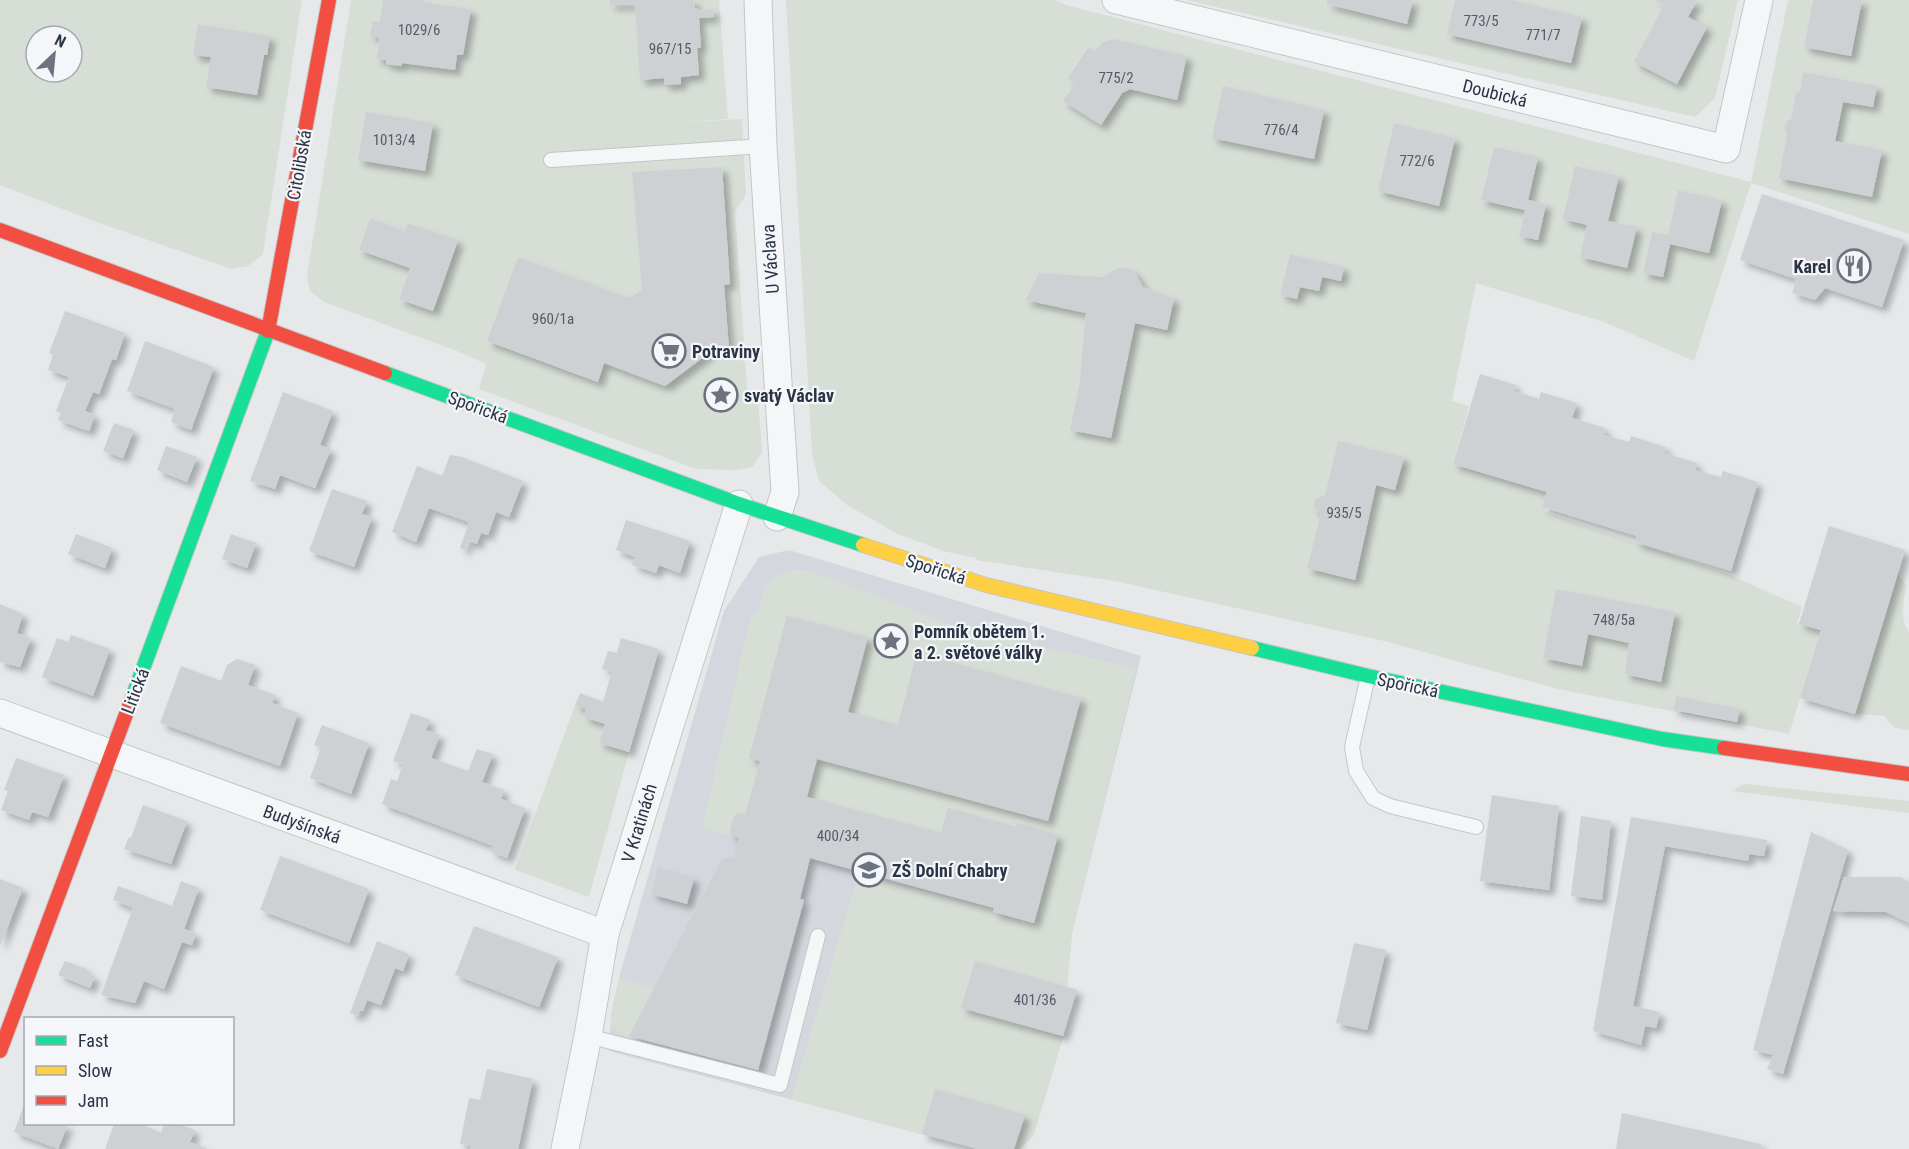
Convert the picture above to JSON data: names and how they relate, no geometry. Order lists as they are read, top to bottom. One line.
{"streets":{"street":["Doubická","Citolibská","U Václava","Spořická","Litická","V Kratinách","Budyšínská"]},"crossings":[["Citolibská","Spořická"],["Citolibská","Litická"],["U Václava","Spořická"],["Spořická","Litická"],["Spořická","V Kratinách"],["Litická","Budyšínská"],["V Kratinách","Budyšínská"]],"places":{"restaurant":["Karel"],"supermarket":["Potraviny"],"place":["svatý Václav","Pomník obětem 1. a 2. světové války"],"school or university":["ZŠ Dolní Chabry"]},"house_numbers":["773/5","1029/6","771/7","967/15","775/2","776/4","1013/4","772/6","960/1a","935/5","748/5a","400/34","401/36"],"legend":["Fast","Slow","Jam"],"north":"top right"}
